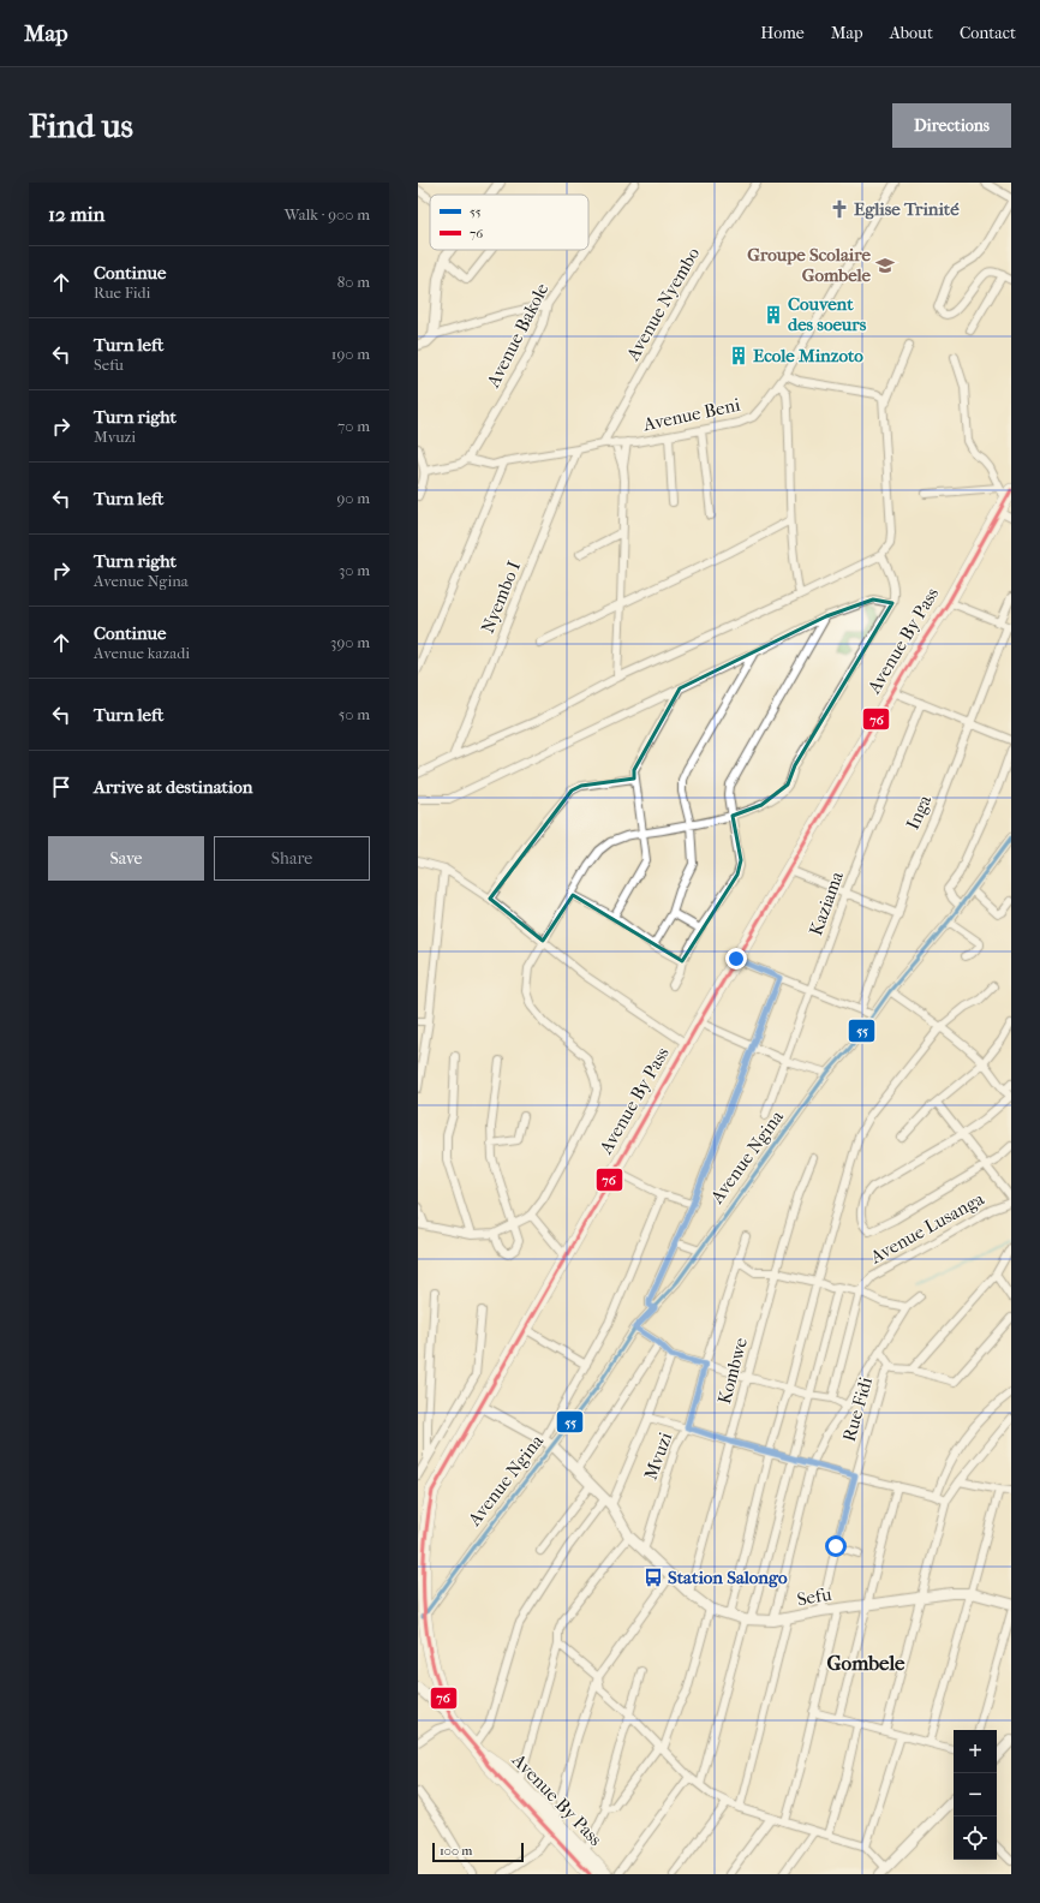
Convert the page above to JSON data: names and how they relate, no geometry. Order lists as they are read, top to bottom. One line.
{"streets":{"highway":["Avenue By Pass"],"street":["Avenue Nyembo","Avenue Bakole","Avenue Beni","Nyembo I","Inga","Kaziama","Avenue Ngina","Avenue Lusanga","Kombwe","Rue Fidi","Mvuzi","Sefu"]},"crossings":[["Avenue Nyembo","Avenue Beni"],["Avenue Bakole","Avenue Beni"],["Avenue Beni","Nyembo I"],["Avenue By Pass","Avenue Ngina"],["Avenue By Pass","Sefu"],["Avenue Ngina","Sefu"],["Kombwe","Sefu"],["Rue Fidi","Sefu"],["Mvuzi","Sefu"]],"districts":["Gombele"],"places":{"church":["Eglise Trinité"],"school or university":["Groupe Scolaire Gombele"],"building":["Couvent des soeurs","Ecole Minzoto"],"bus stop":["Station Salongo"]},"lines":["transit line 76","transit line 55"],"legend":["55","76"],"scale_bar":"100 m","page":{"header":"Map","nav":["Home","Map","About","Contact"],"buttons":["Directions",["Save","Share"]],"title":"Find us","heading":["12 min","Walk · 900 m"],"list":[["Continue","Rue Fidi","80 m"],["Turn left","Sefu","190 m"],["Turn right","Mvuzi","70 m"],["Turn left","90 m"],["Turn right","Avenue Ngina","30 m"],["Continue","Avenue kazadi","390 m"],["Turn left","50 m"],"Arrive at destination"],"map_buttons":["+","−"],"scale":"100 m"}}
